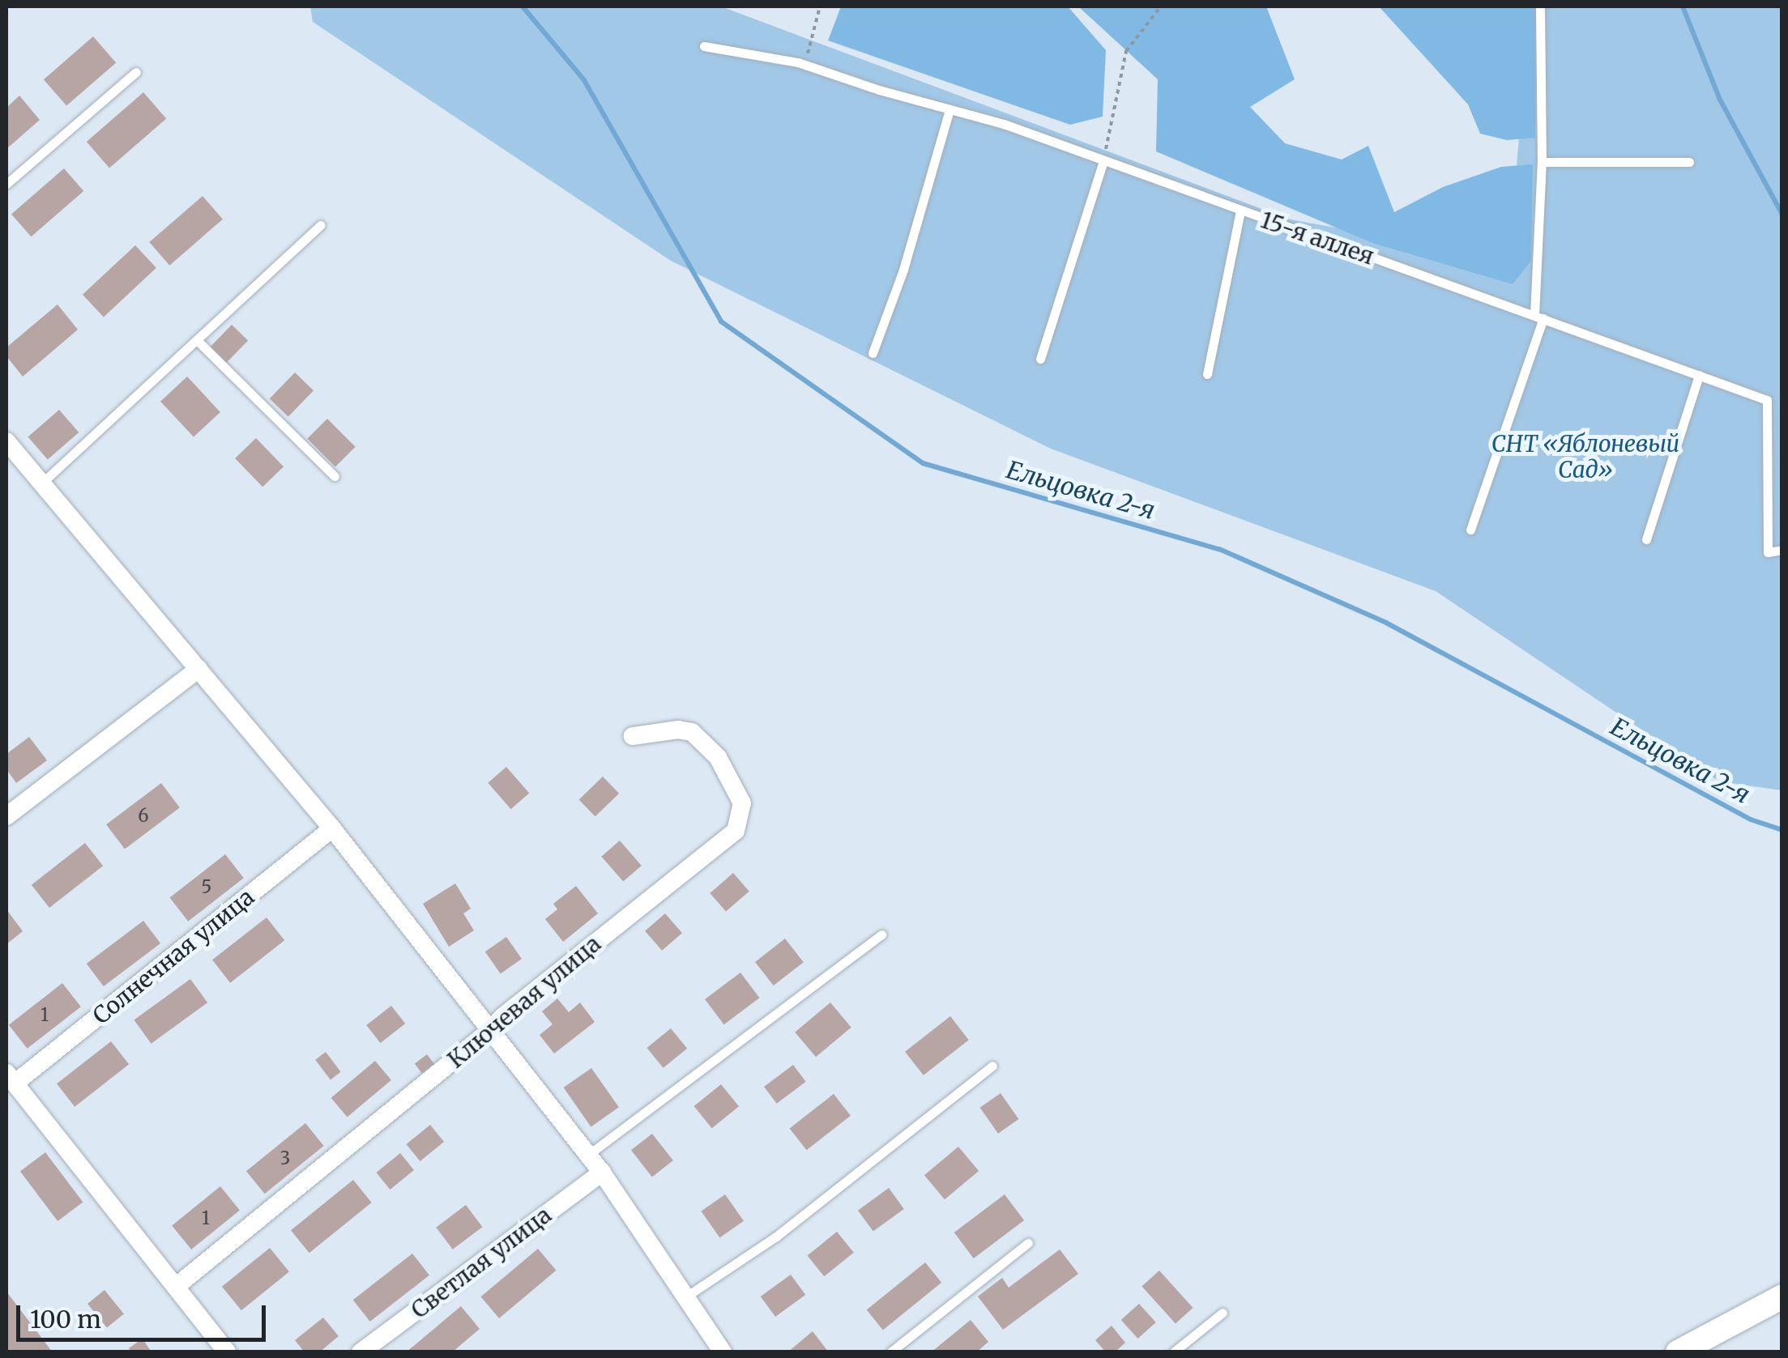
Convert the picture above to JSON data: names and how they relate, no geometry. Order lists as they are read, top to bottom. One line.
{"streets":{"street":["Солнечная улица","Ключевая улица","Светлая улица"],"lane":["15-я аллея"]},"water":["Ельцовка 2-я"],"parks":["СНТ «Яблоневый Сад»"],"house_numbers":["6","5","1","3","1"],"scale_bar":"100 m"}
